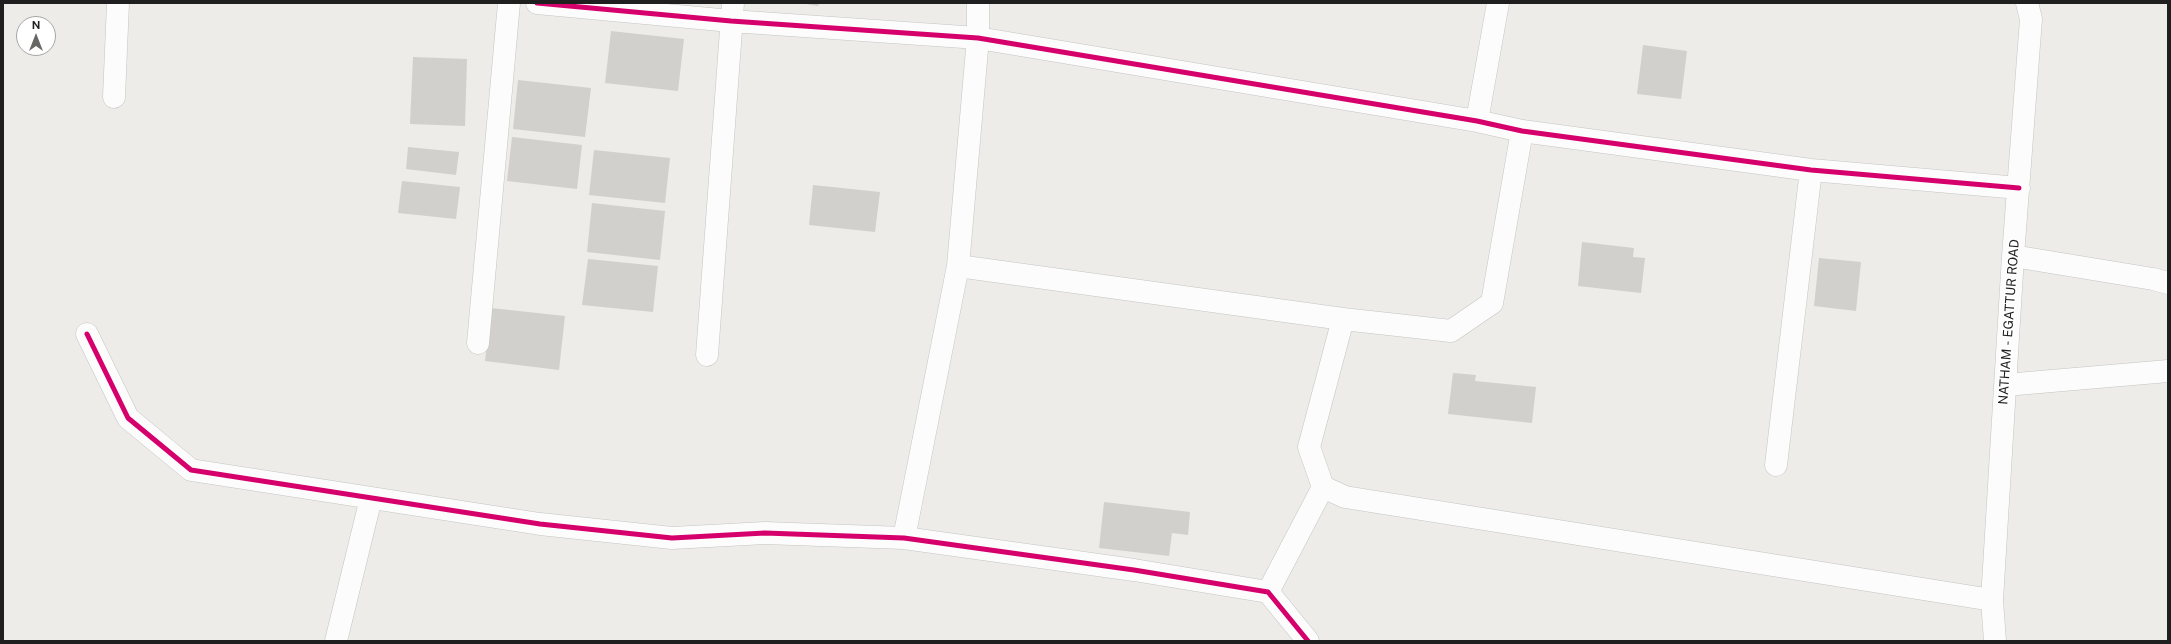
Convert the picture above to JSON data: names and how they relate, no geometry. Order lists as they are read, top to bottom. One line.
{"streets":{"street":["NATHAM - EGATTUR ROAD"]},"north":"top"}
